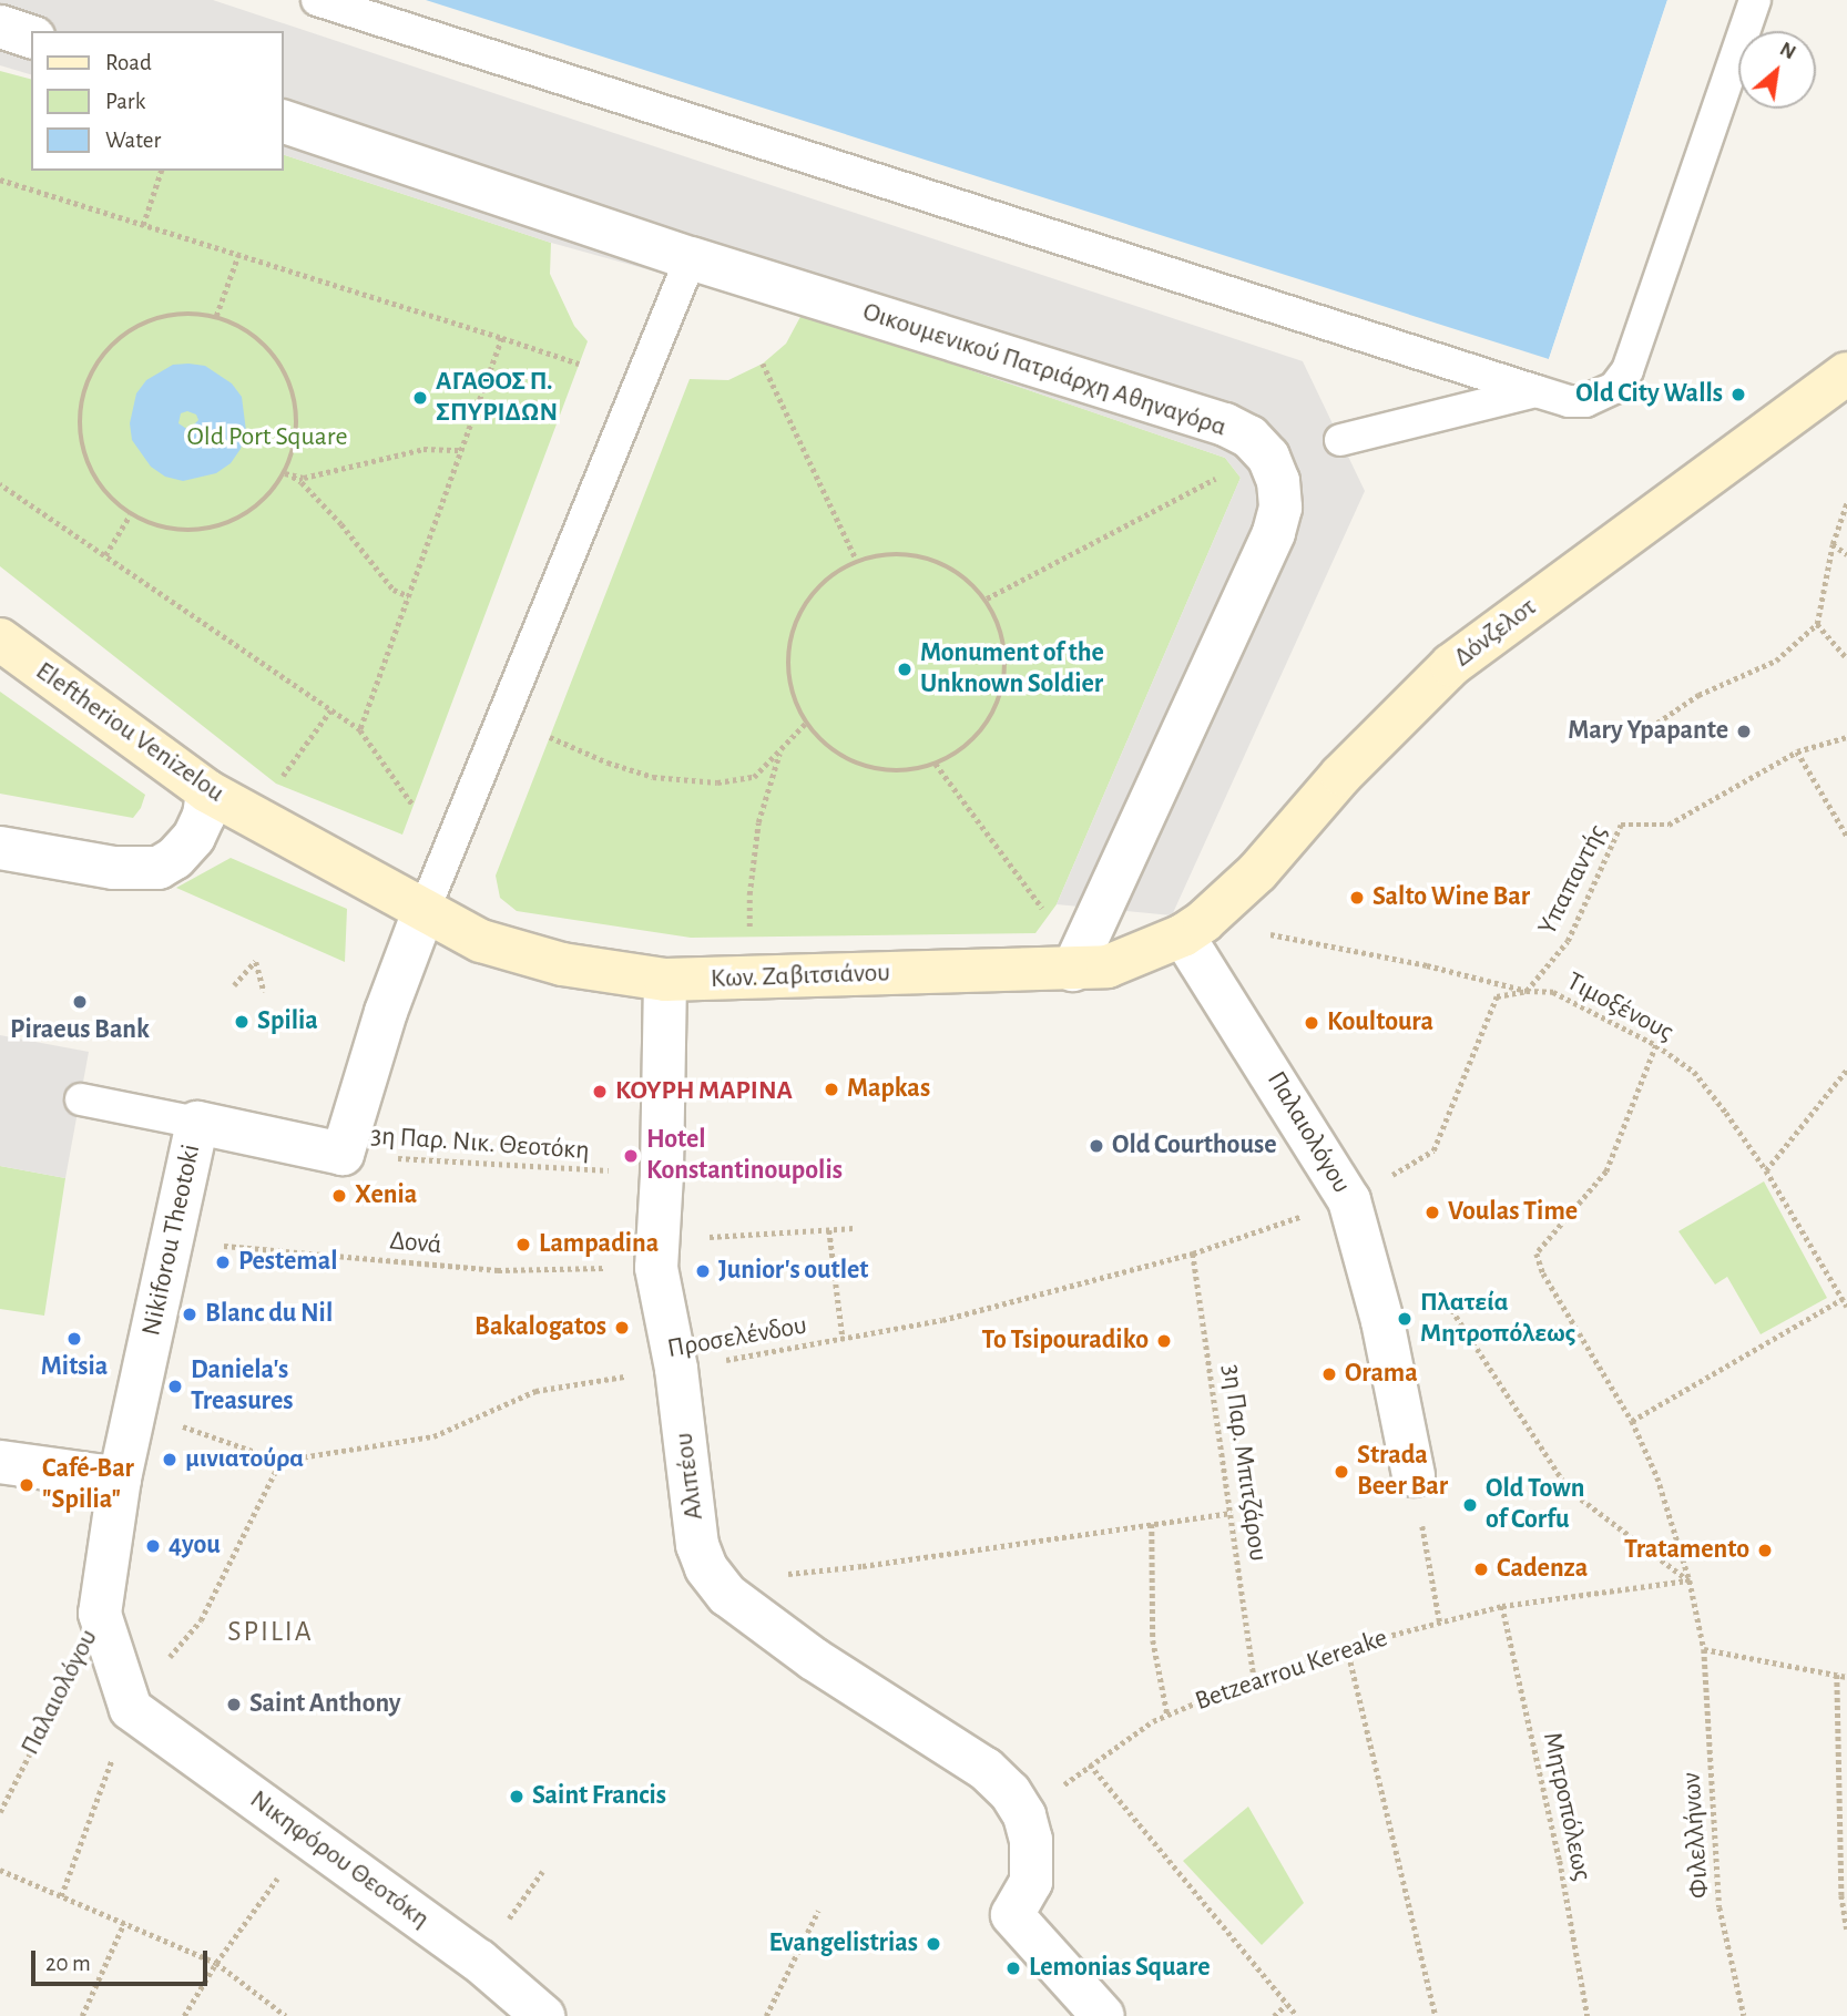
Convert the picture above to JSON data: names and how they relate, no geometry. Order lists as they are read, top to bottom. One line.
{"streets":{"main road":["Δόνζελοτ","Eleftheriou Venizelou","Κων. Ζαβιτσιάνου"],"street":["Οικουμενικού Πατριάρχη Αθηναγόρα","Παλαιολόγου","Nikiforou Theotoki","Αλιπέου","Νικηφόρου Θεοτόκη"],"path":["Υπαπαντής","Τιμοξένους","3η Παρ. Νικ. Θεοτόκη","Δονά","Προσελένδου","3η Παρ. Μπιτζάρου","Betzearrou Kereake","Μητροπόλεως","Φιλελλήνων"]},"crossings":[["Οικουμενικού Πατριάρχη Αθηναγόρα","Κων. Ζαβιτσιάνου"],["Δόνζελοτ","Κων. Ζαβιτσιάνου"],["Δόνζελοτ","Τιμοξένους"],["Δόνζελοτ","Παλαιολόγου"],["Eleftheriou Venizelou","Κων. Ζαβιτσιάνου"],["Υπαπαντής","Τιμοξένους"],["Κων. Ζαβιτσιάνου","Τιμοξένους"],["Κων. Ζαβιτσιάνου","Παλαιολόγου"],["Κων. Ζαβιτσιάνου","Αλιπέου"],["Τιμοξένους","Παλαιολόγου"],["Τιμοξένους","Φιλελλήνων"],["Παλαιολόγου","Nikiforou Theotoki"],["Παλαιολόγου","Προσελένδου"],["3η Παρ. Νικ. Θεοτόκη","Nikiforou Theotoki"],["3η Παρ. Νικ. Θεοτόκη","Αλιπέου"],["Nikiforou Theotoki","Δονά"],["Nikiforou Theotoki","Προσελένδου"],["Nikiforou Theotoki","Νικηφόρου Θεοτόκη"],["Δονά","Αλιπέου"],["Προσελένδου","3η Παρ. Μπιτζάρου"],["Προσελένδου","Αλιπέου"],["3η Παρ. Μπιτζάρου","Betzearrou Kereake"],["Αλιπέου","Betzearrou Kereake"],["Betzearrou Kereake","Μητροπόλεως"],["Betzearrou Kereake","Φιλελλήνων"]],"districts":["SPILIA"],"parks":["Old Port Square"],"places":["Old City Walls","ΑΓΑΘΟΣ Π. ΣΠΥΡΙΔΩΝ","Monument of the Unknown Soldier","Mary Ypapante","Salto Wine Bar","Piraeus Bank","Spilia","Koultoura","Mapkas","ΚΟΥΡΗ ΜΑΡΙΝΑ","Old Courthouse","Hotel Konstantinoupolis","Xenia","Voulas Time","Lampadina","Pestemal","Junior's outlet","Blanc du Nil","Πλατεία Μητροπόλεως","Bakalogatos","Mitsia","To Tsipouradiko","Orama","Daniela's Treasures","μινιατούρα","Strada Beer Bar","Café-Bar \"Spilia\"","Old Town of Corfu","4you","Tratamento","Cadenza","Saint Anthony","Saint Francis","Evangelistrias","Lemonias Square"],"legend":["Road","Park","Water"],"scale_bar":"20 m","north":"top right"}
